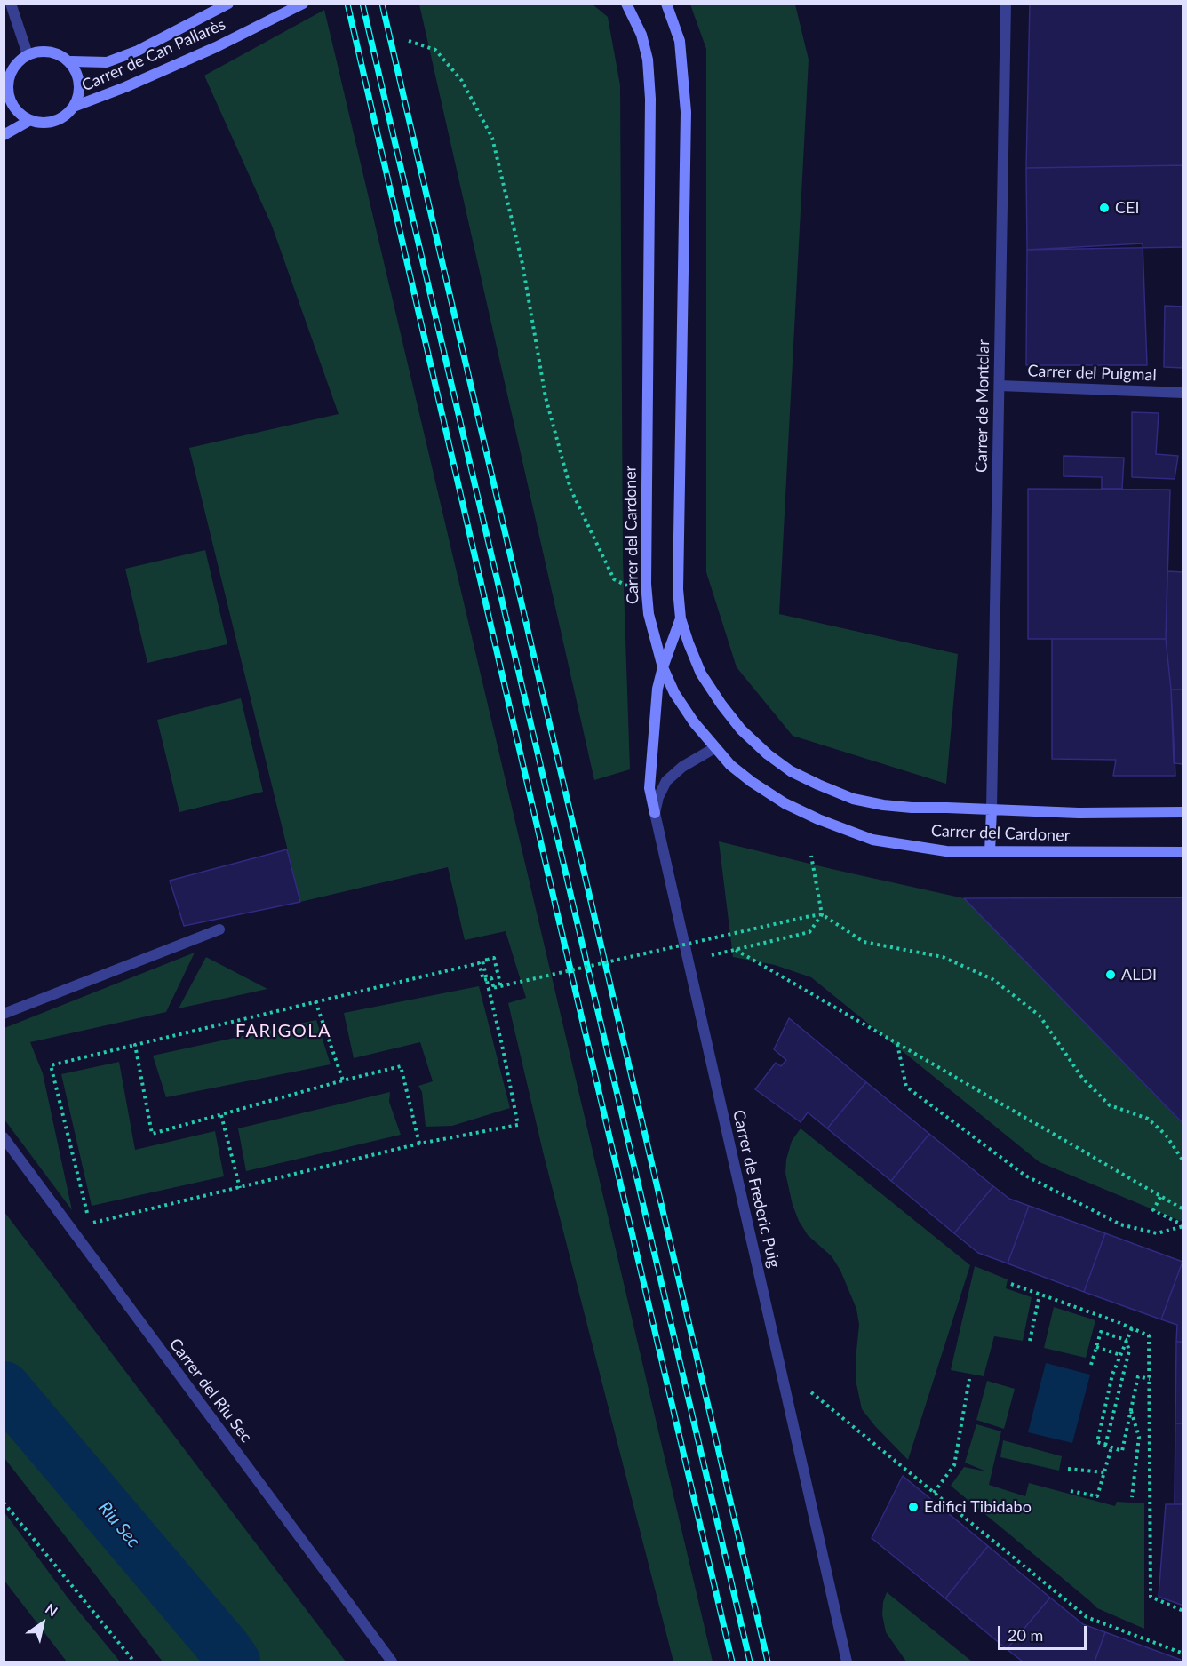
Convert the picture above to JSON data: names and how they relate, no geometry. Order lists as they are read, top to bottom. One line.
{"streets":{"street":["Carrer de Can Pallarès","Carrer del Puigmal","Carrer de Montclar","Carrer del Cardoner","Carrer de Frederic Puig","Carrer del Riu Sec"]},"crossings":[["Carrer del Puigmal","Carrer de Montclar"],["Carrer de Montclar","Carrer del Cardoner"]],"districts":["FARIGOLA"],"water":["Riu Sec"],"places":["CEI","ALDI","Edifici Tibidabo"],"scale_bar":"20 m","north":"top right"}
